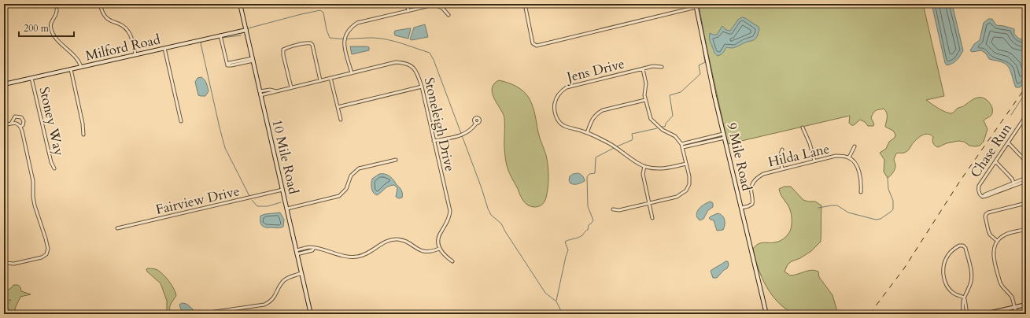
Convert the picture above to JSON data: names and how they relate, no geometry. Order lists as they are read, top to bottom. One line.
{"streets":{"street":["Milford Road","Jens Drive","Stoney Way","Stoneleigh Drive","Chase Run","Hilda Lane","10 Mile Road","9 Mile Road","Fairview Drive"]},"crossings":[["Milford Road","Stoney Way"],["Milford Road","10 Mile Road"],["Stoneleigh Drive","10 Mile Road"],["Hilda Lane","9 Mile Road"],["10 Mile Road","Fairview Drive"]],"scale_bar":"200 m"}
